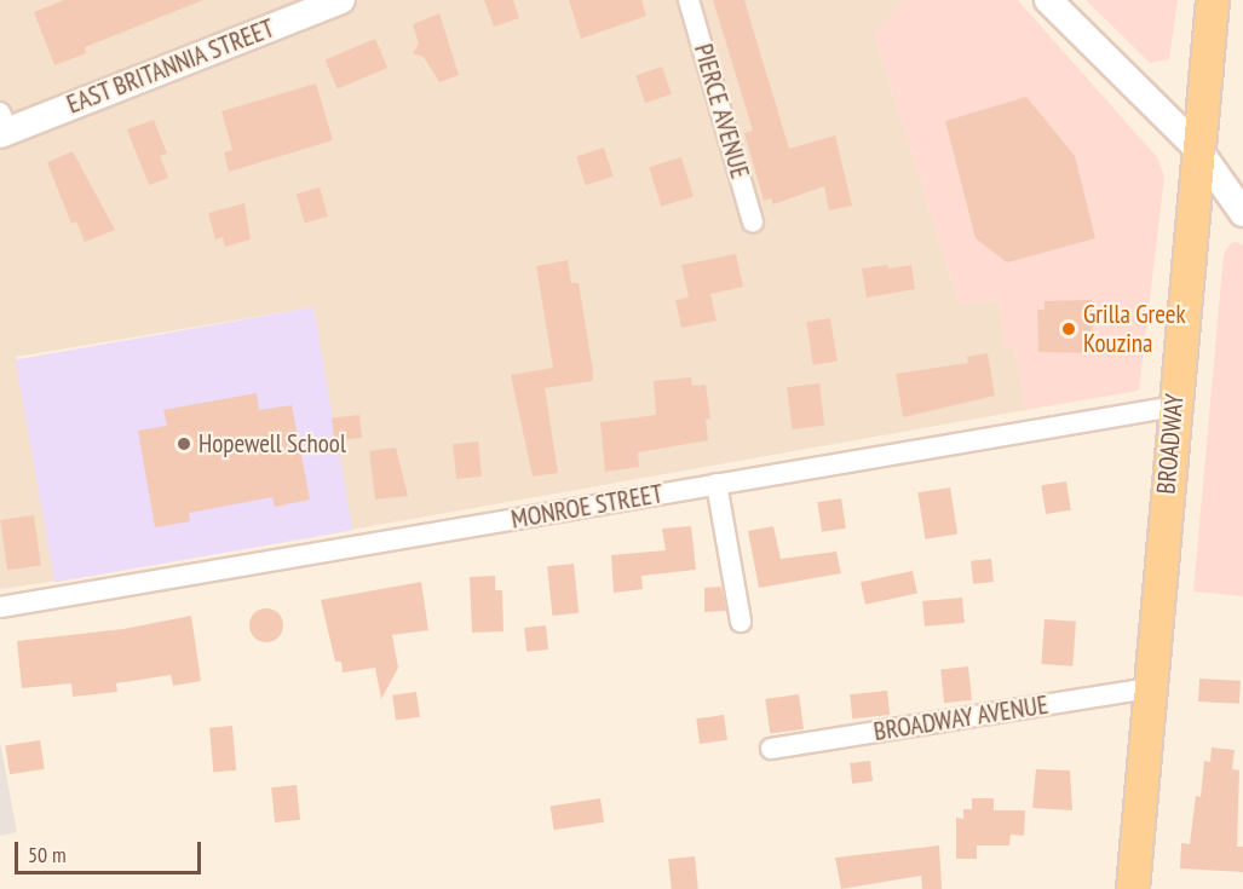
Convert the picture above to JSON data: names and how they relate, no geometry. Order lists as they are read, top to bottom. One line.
{"streets":{"main road":["BROADWAY"],"street":["EAST BRITANNIA STREET","PIERCE AVENUE","MONROE STREET","BROADWAY AVENUE"]},"crossings":[["BROADWAY","MONROE STREET"],["BROADWAY","BROADWAY AVENUE"]],"places":["Grilla Greek Kouzina","Hopewell School"],"scale_bar":"50 m"}
